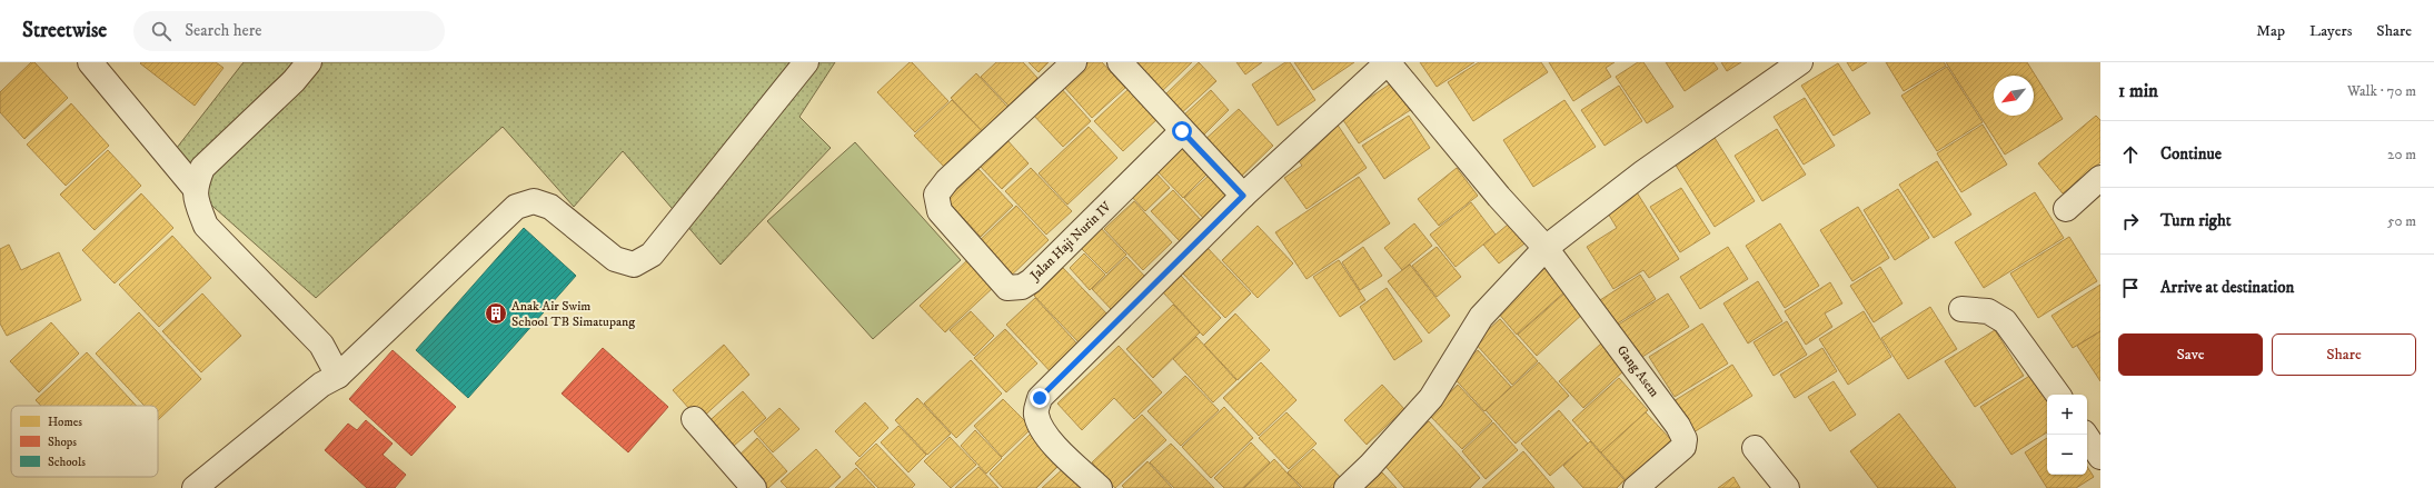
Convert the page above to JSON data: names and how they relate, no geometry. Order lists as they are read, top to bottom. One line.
{"streets":{"street":["Jalan Haji Nurin IV","Gang Asem"]},"places":{"building":["Anak Air Swim School TB Simatupang"]},"legend":["Homes","Shops","Schools"],"north":"bottom left","page":{"header":"Streetwise","search":"Search here","nav":["Map","Layers","Share"],"heading":["1 min","Walk · 70 m"],"list":[["Continue","20 m"],["Turn right","50 m"],"Arrive at destination"],"buttons":["Save","Share"],"map_buttons":["+","−"]}}
